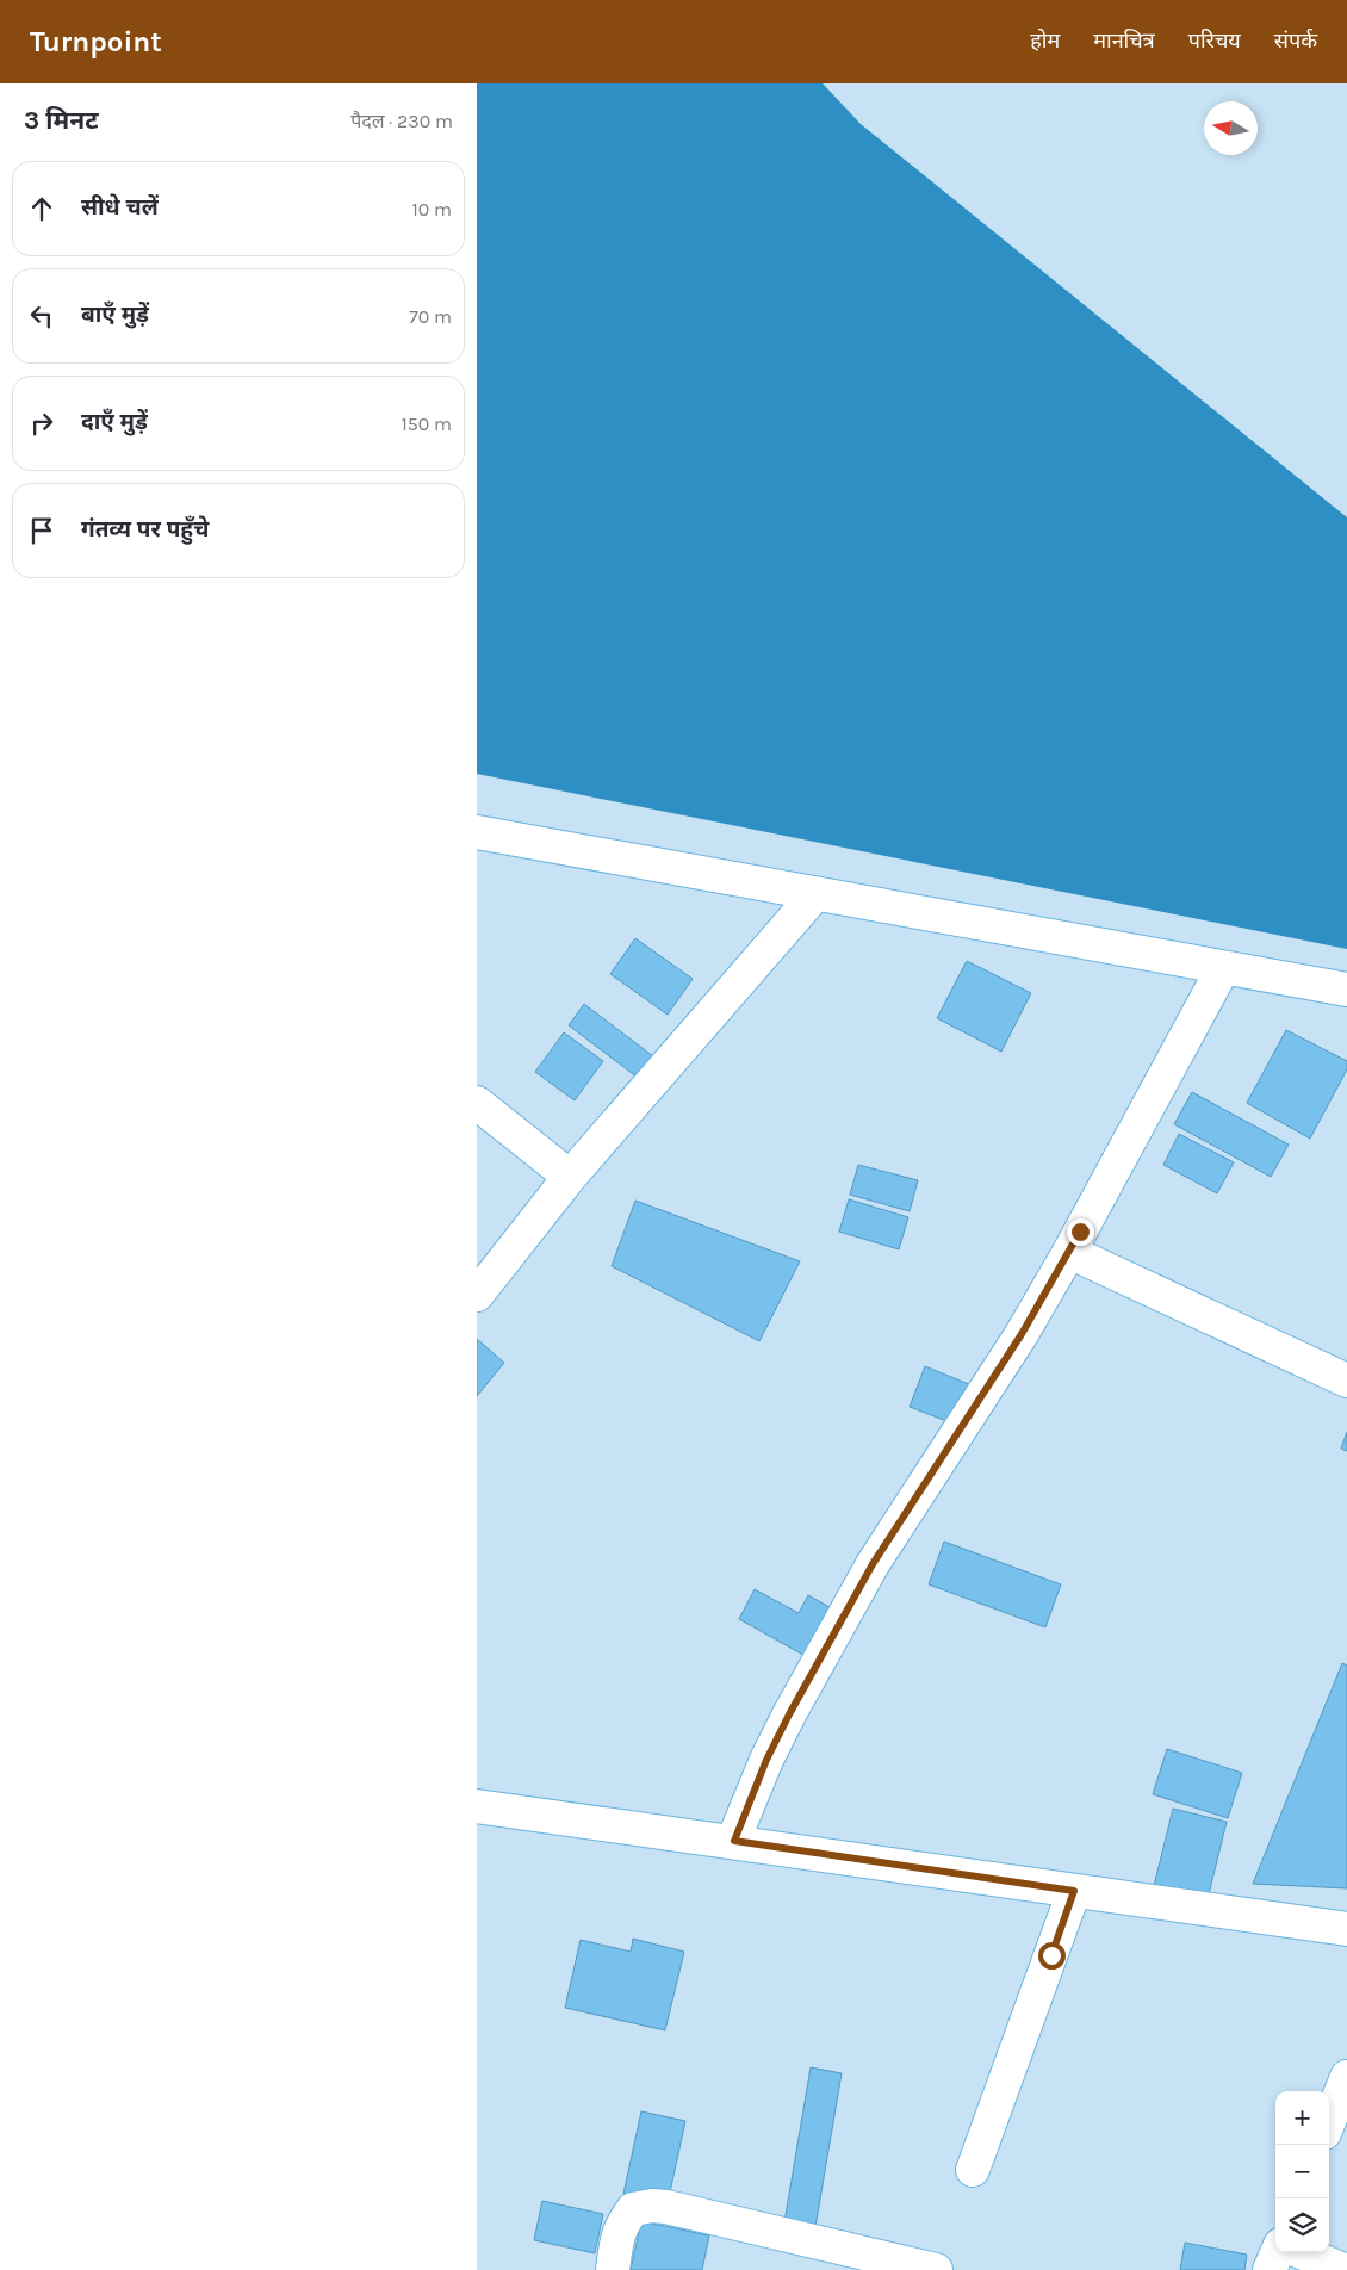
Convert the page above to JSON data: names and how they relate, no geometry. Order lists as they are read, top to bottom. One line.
{"north":"left","page":{"header":"Turnpoint","nav":["होम","मानचित्र","परिचय","संपर्क"],"heading":["3 मिनट","पैदल · 230 m"],"list":[["सीधे चलें","10 m"],["बाएँ मुड़ें","70 m"],["दाएँ मुड़ें","150 m"],"गंतव्य पर पहुँचे"],"map_buttons":["+","−"]}}
